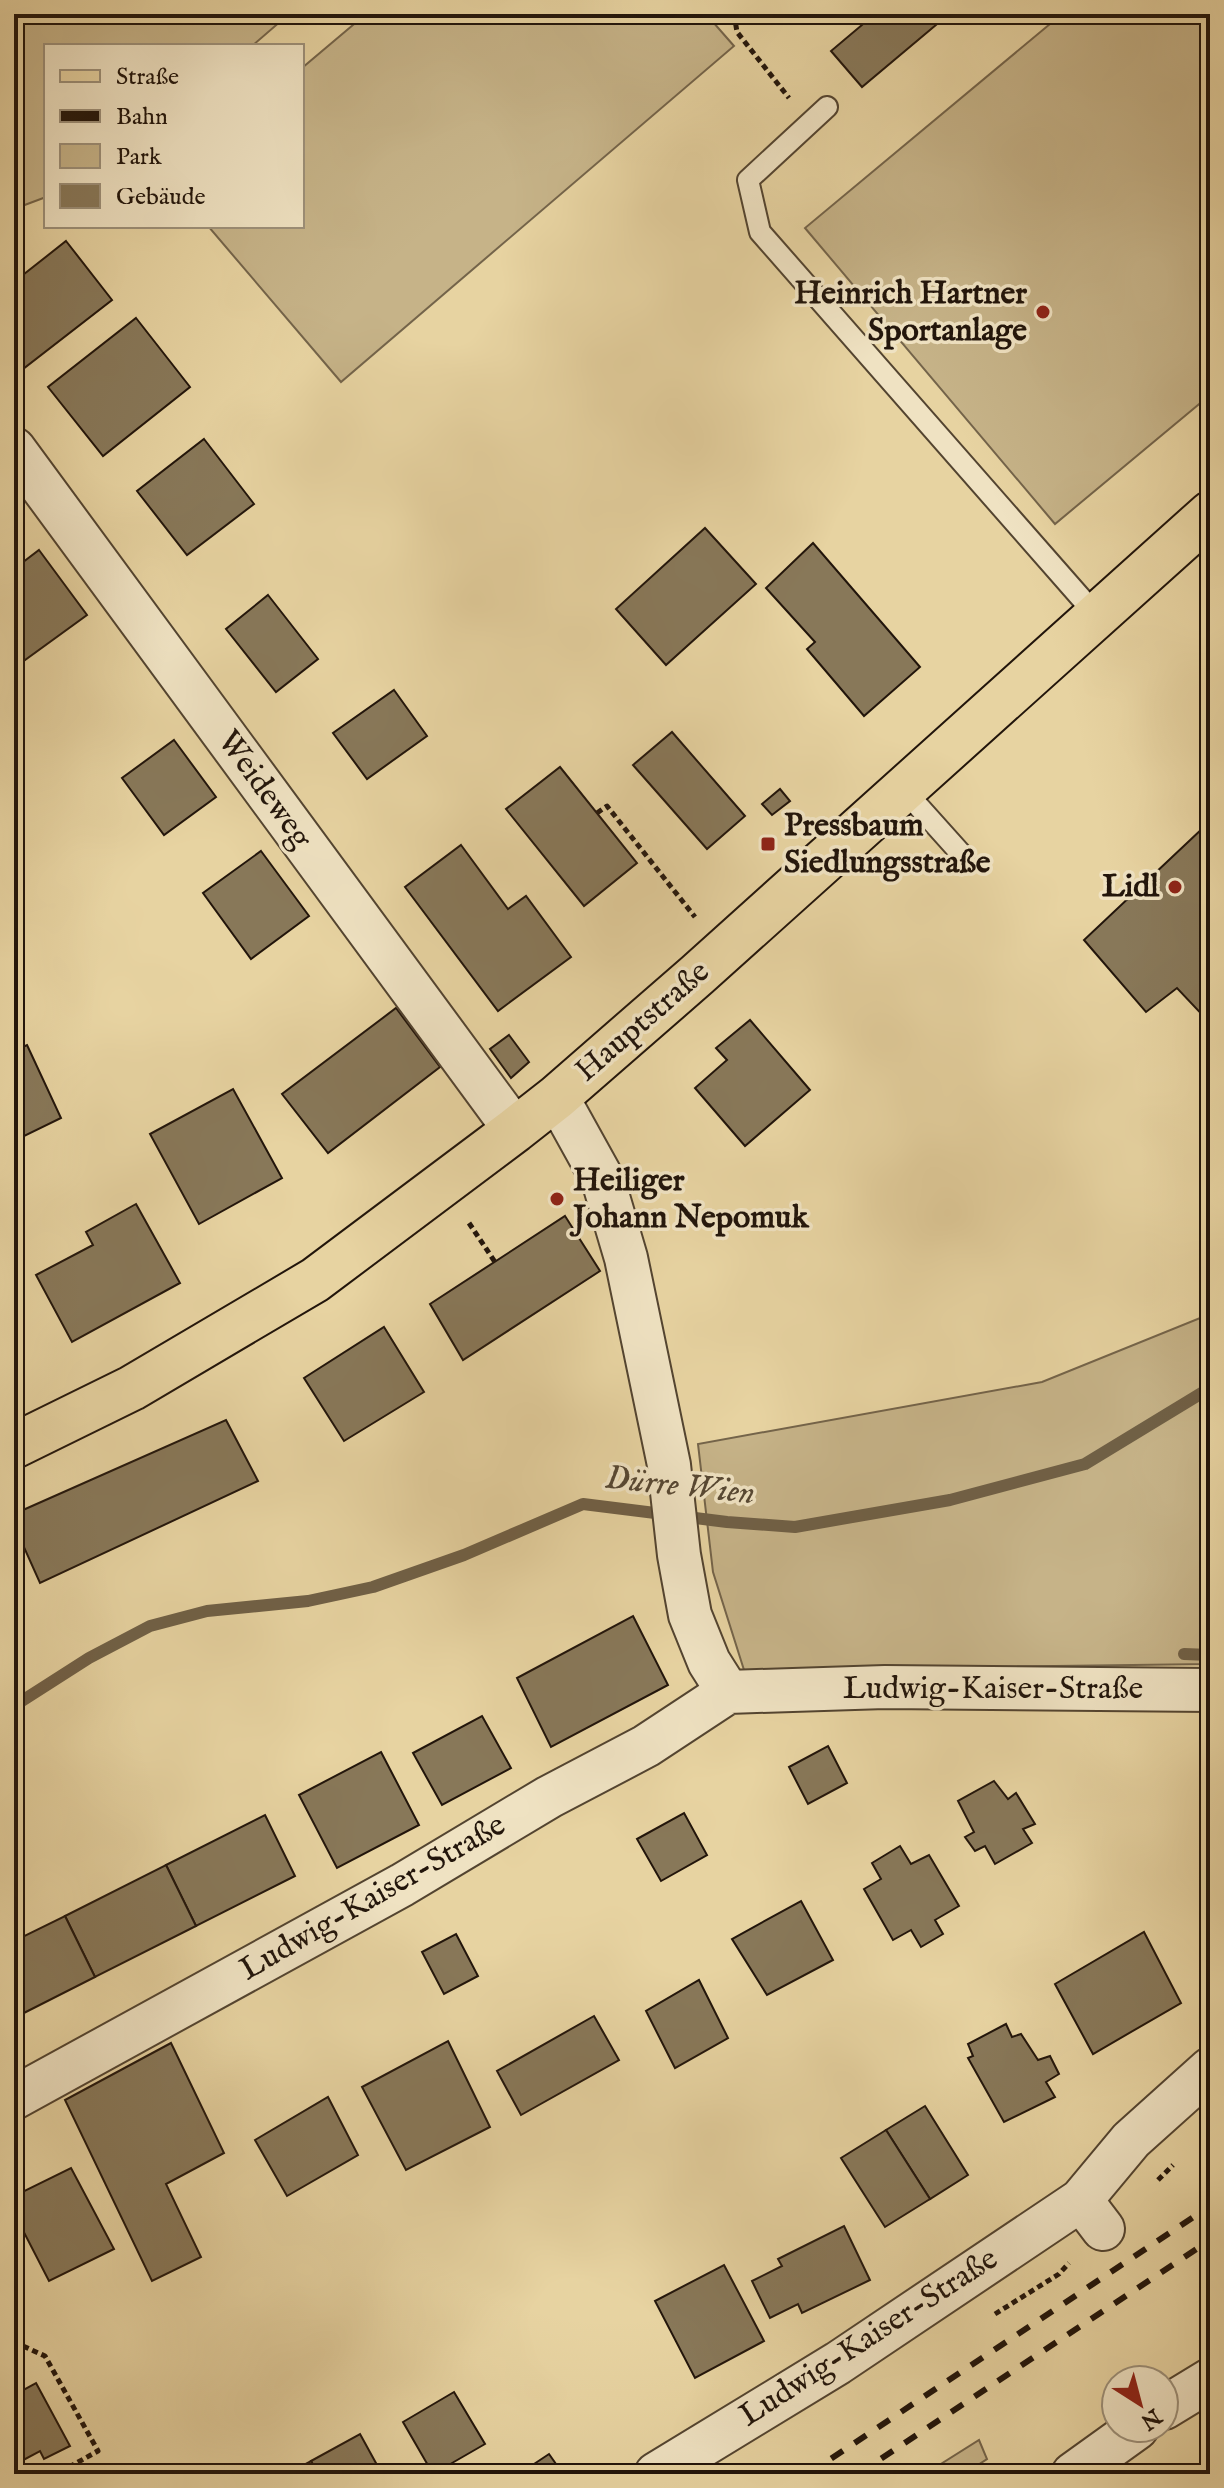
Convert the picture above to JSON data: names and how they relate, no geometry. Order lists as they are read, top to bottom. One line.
{"streets":{"main road":["Hauptstraße"],"street":["Weideweg","Ludwig-Kaiser-Straße"]},"crossings":[["Weideweg","Hauptstraße"]],"water":["Dürre Wien"],"places":{"other":["Heinrich Hartner Sportanlage","Lidl","Heiliger Johann Nepomuk"],"transit":["Pressbaum Siedlungsstraße"]},"legend":["Straße","Bahn","Park","Gebäude"],"north":"bottom right"}
